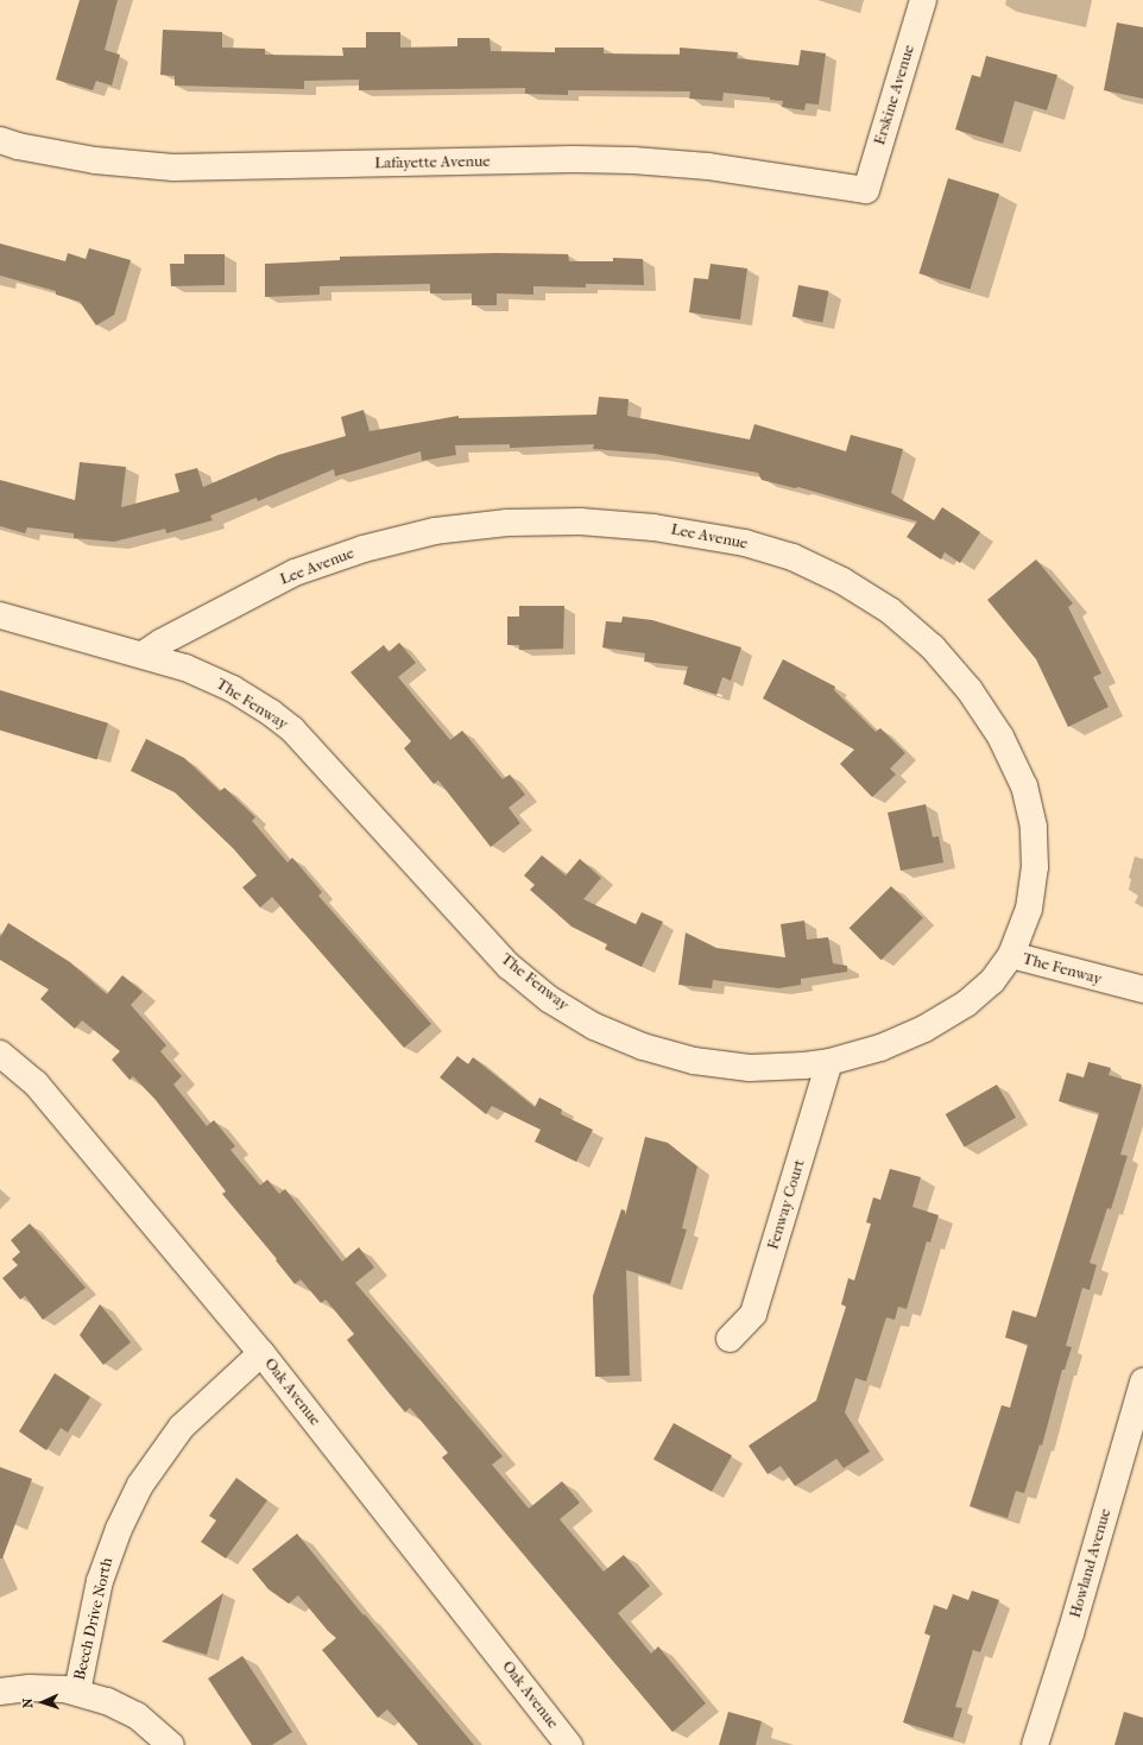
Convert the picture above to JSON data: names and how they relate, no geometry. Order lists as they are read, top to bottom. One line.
{"streets":{"street":["Erskine Avenue","Lafayette Avenue","Lee Avenue","The Fenway","Fenway Court","Oak Avenue","Howland Avenue","Beech Drive North"]},"crossings":[["Erskine Avenue","Lafayette Avenue"],["Lee Avenue","The Fenway"],["The Fenway","Fenway Court"],["Oak Avenue","Beech Drive North"]],"north":"left"}
